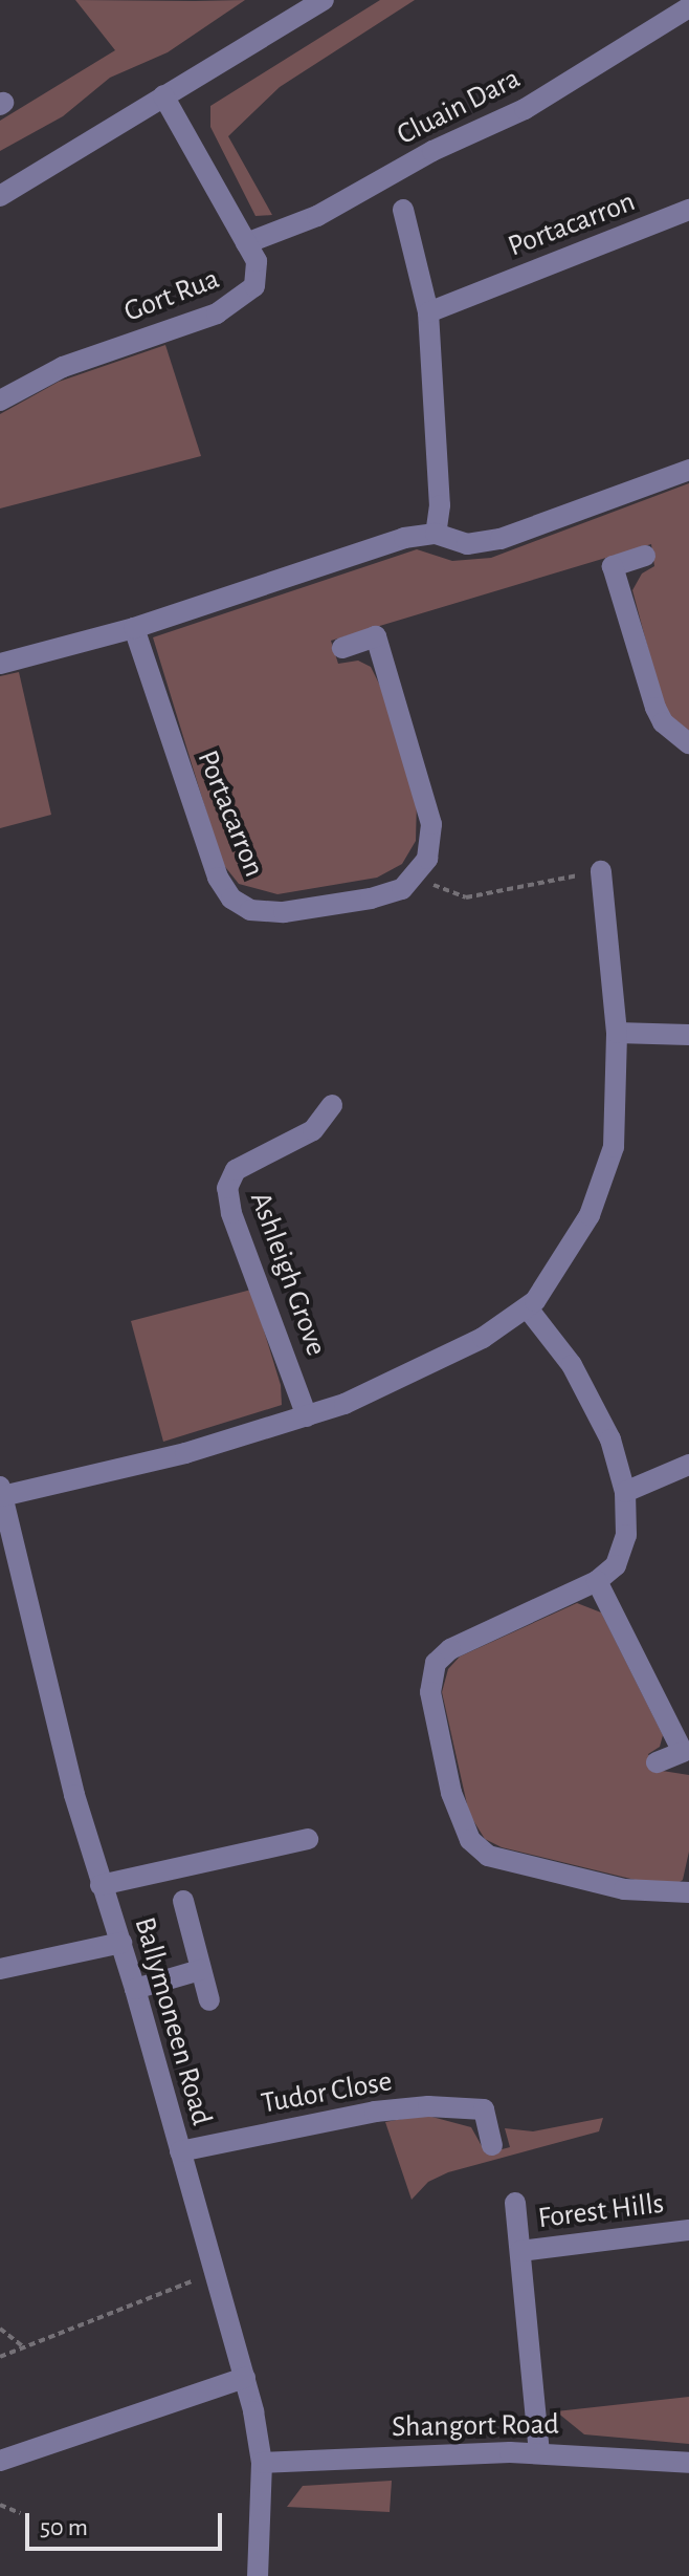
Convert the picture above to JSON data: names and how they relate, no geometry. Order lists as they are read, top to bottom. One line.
{"streets":{"street":["Cluain Dara","Portacarron","Gort Rua","Ashleigh Grove","Ballymoneen Road","Tudor Close","Forest Hills","Shangort Road"]},"crossings":[["Cluain Dara","Gort Rua"],["Ballymoneen Road","Tudor Close"],["Ballymoneen Road","Shangort Road"],["Forest Hills","Shangort Road"]],"scale_bar":"50 m"}
